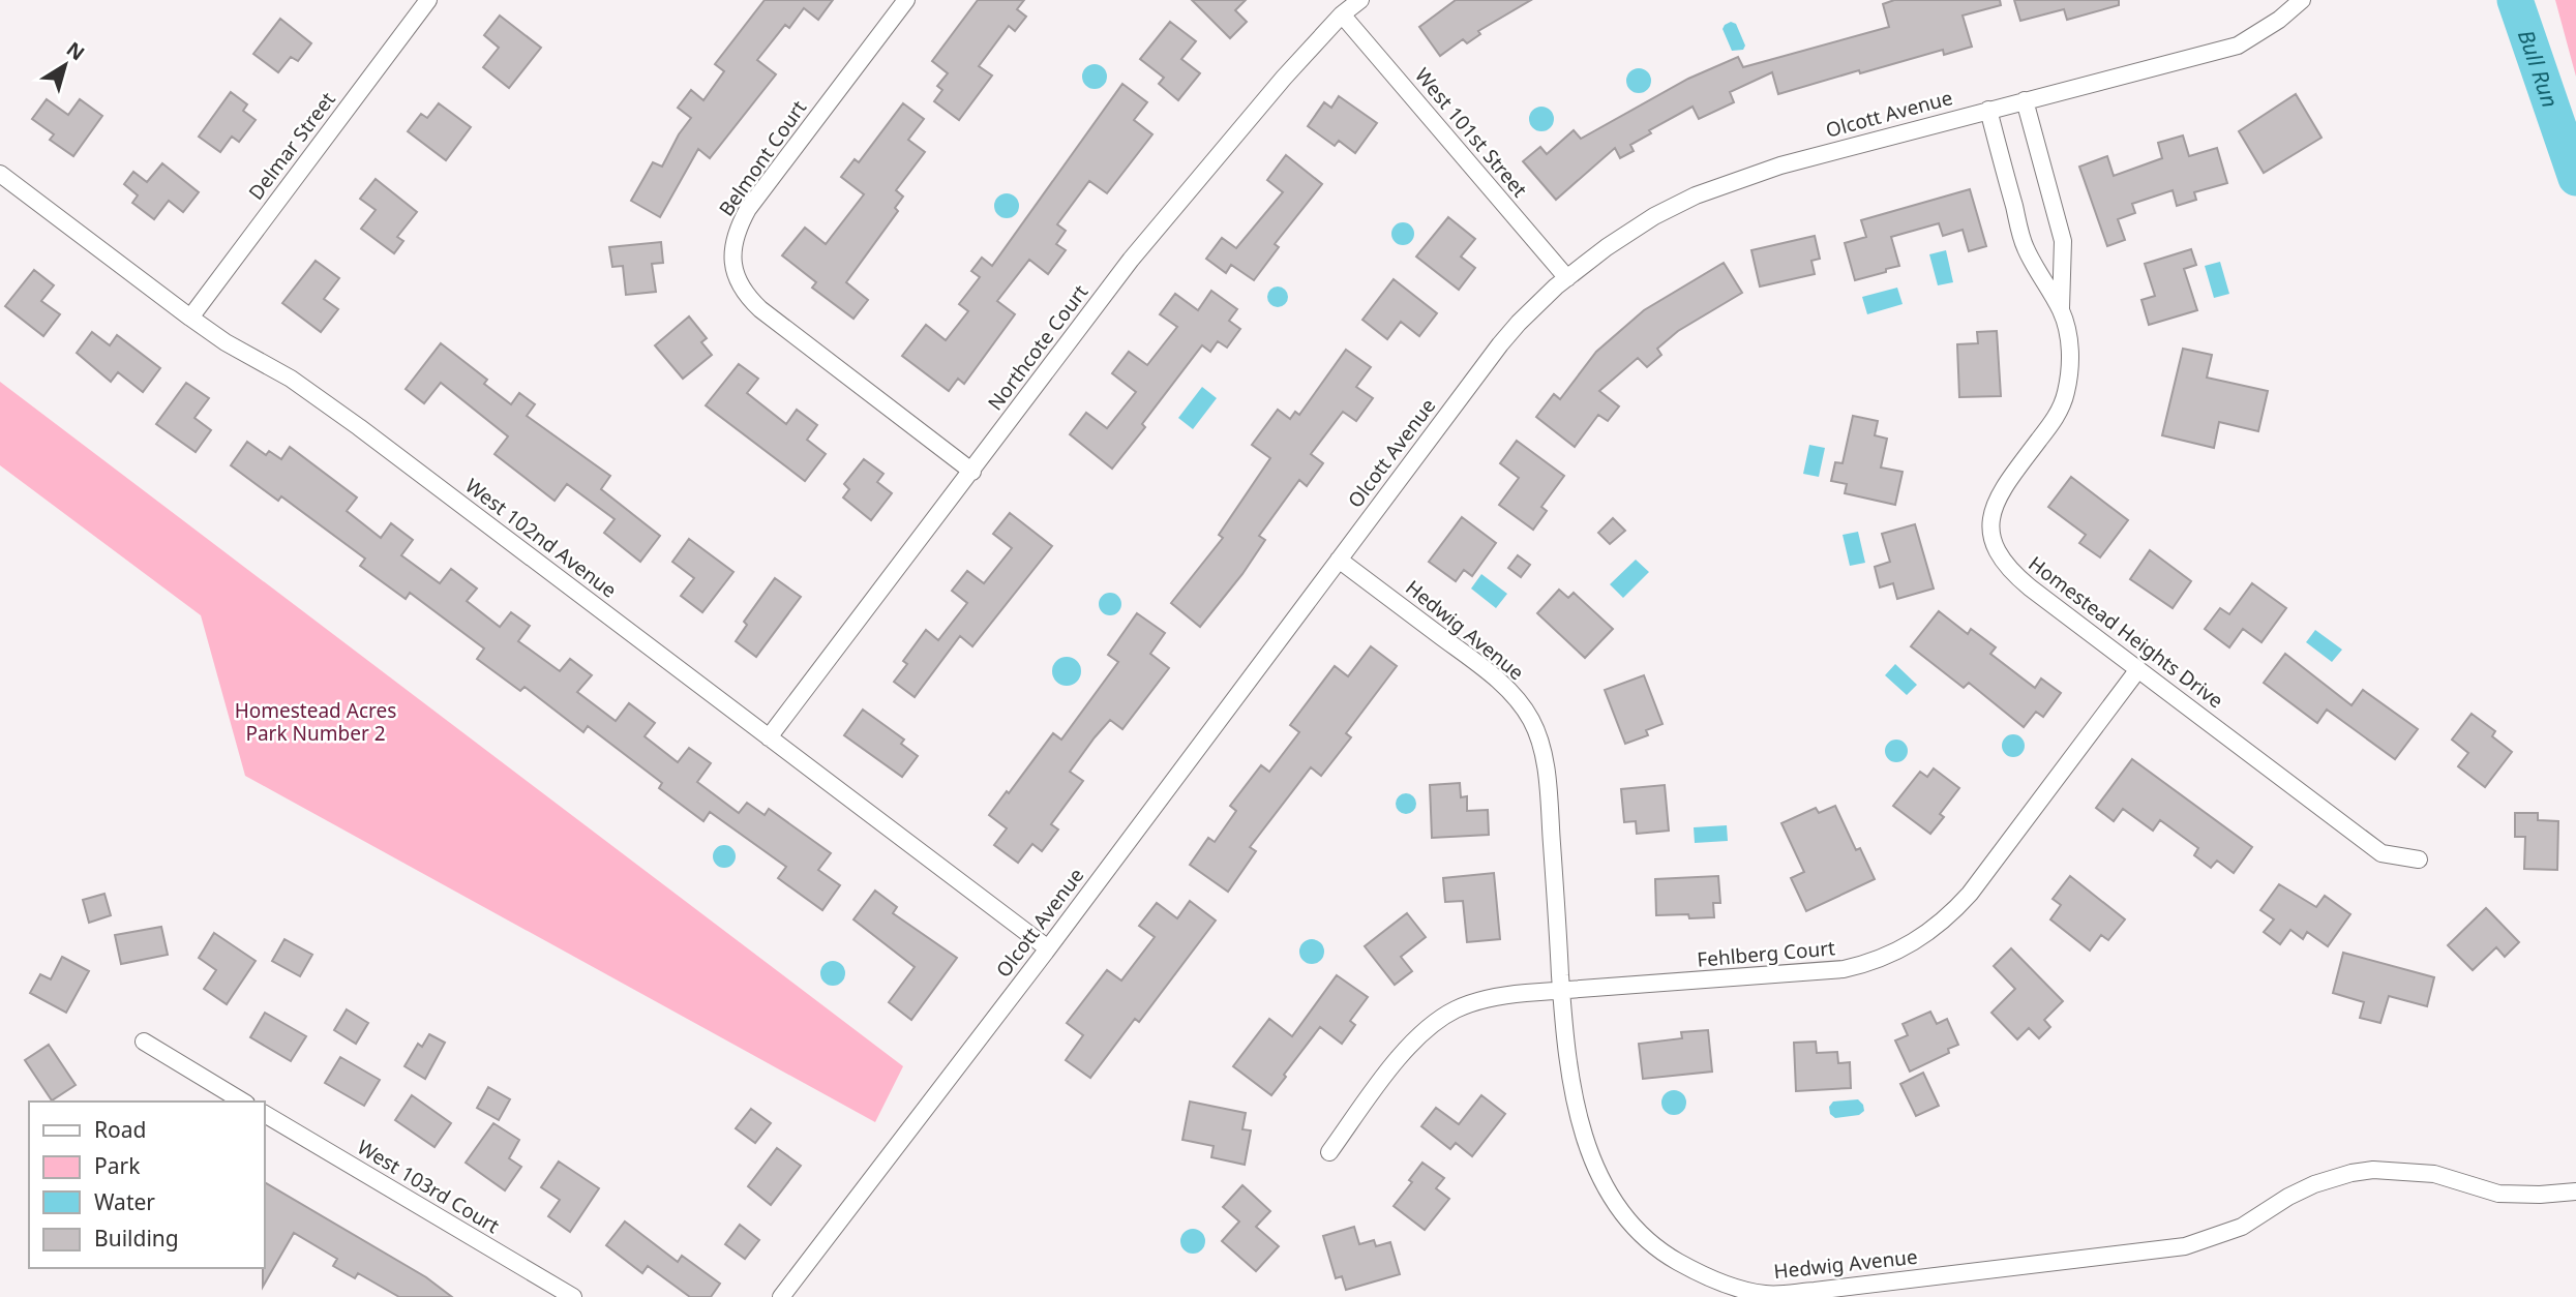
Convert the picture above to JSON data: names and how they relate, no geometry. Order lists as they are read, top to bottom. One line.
{"streets":{"street":["Olcott Avenue","West 101st Street","Delmar Street","Belmont Court","Northcote Court","West 102nd Avenue","Hedwig Avenue","Homestead Heights Drive","Fehlberg Court","West 103rd Court"]},"crossings":[["Olcott Avenue","West 101st Street"],["Olcott Avenue","West 102nd Avenue"],["Olcott Avenue","Hedwig Avenue"],["Olcott Avenue","Homestead Heights Drive"],["West 101st Street","Northcote Court"],["Delmar Street","West 102nd Avenue"],["Belmont Court","Northcote Court"],["Northcote Court","West 102nd Avenue"],["Hedwig Avenue","Fehlberg Court"],["Homestead Heights Drive","Fehlberg Court"]],"water":["Bull Run"],"parks":["Homestead Acres Park Number 2"],"legend":["Road","Park","Water","Building"],"north":"top right"}
